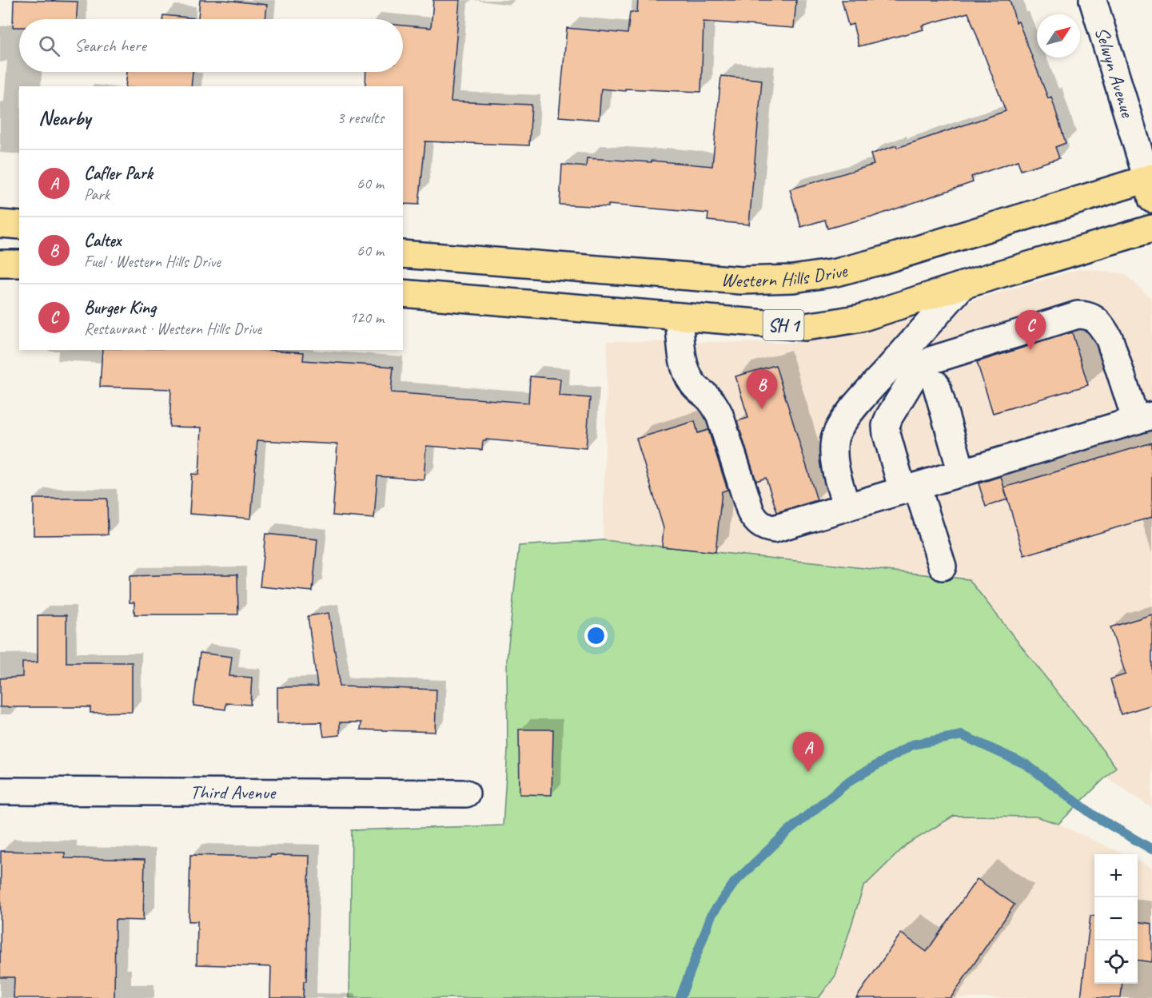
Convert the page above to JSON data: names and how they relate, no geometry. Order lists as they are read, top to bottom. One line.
{"streets":{"highway":["Western Hills Drive","SH 1"],"street":["Selwyn Avenue","Third Avenue"]},"crossings":[["Selwyn Avenue","Western Hills Drive"]],"north":"top right","page":{"search":"Search here","heading":["Nearby","3 results"],"list":[{"mark":"A","name":"Cafler Park","note":"Park","value":"60 m"},{"mark":"B","name":"Caltex","note":"Fuel · Western Hills Drive","value":"60 m"},{"mark":"C","name":"Burger King","note":"Restaurant · Western Hills Drive","value":"120 m"}],"pins":["C","B","A"],"map_buttons":["+","−"]}}
